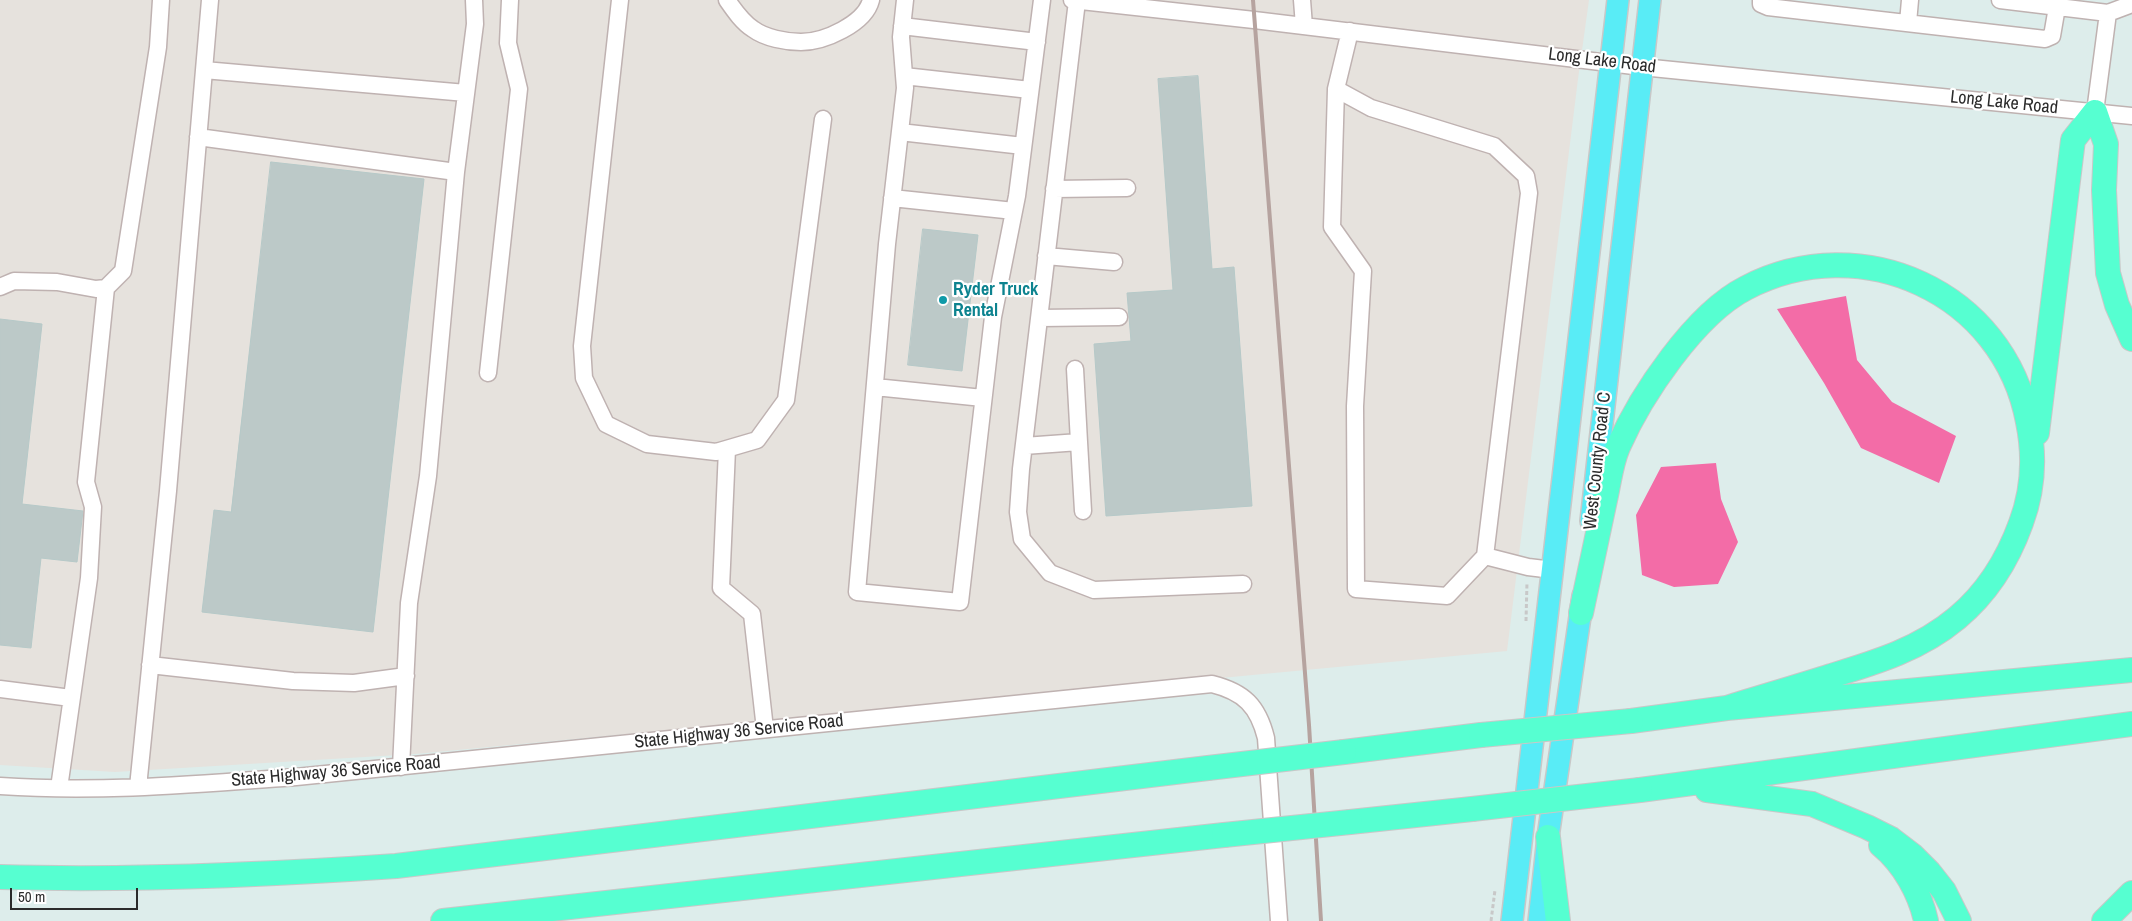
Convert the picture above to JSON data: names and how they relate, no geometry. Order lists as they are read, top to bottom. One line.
{"streets":{"main road":["West County Road C"],"street":["Long Lake Road","State Highway 36 Service Road"]},"crossings":[["Long Lake Road","West County Road C"]],"places":["Ryder Truck Rental"],"scale_bar":"50 m"}
